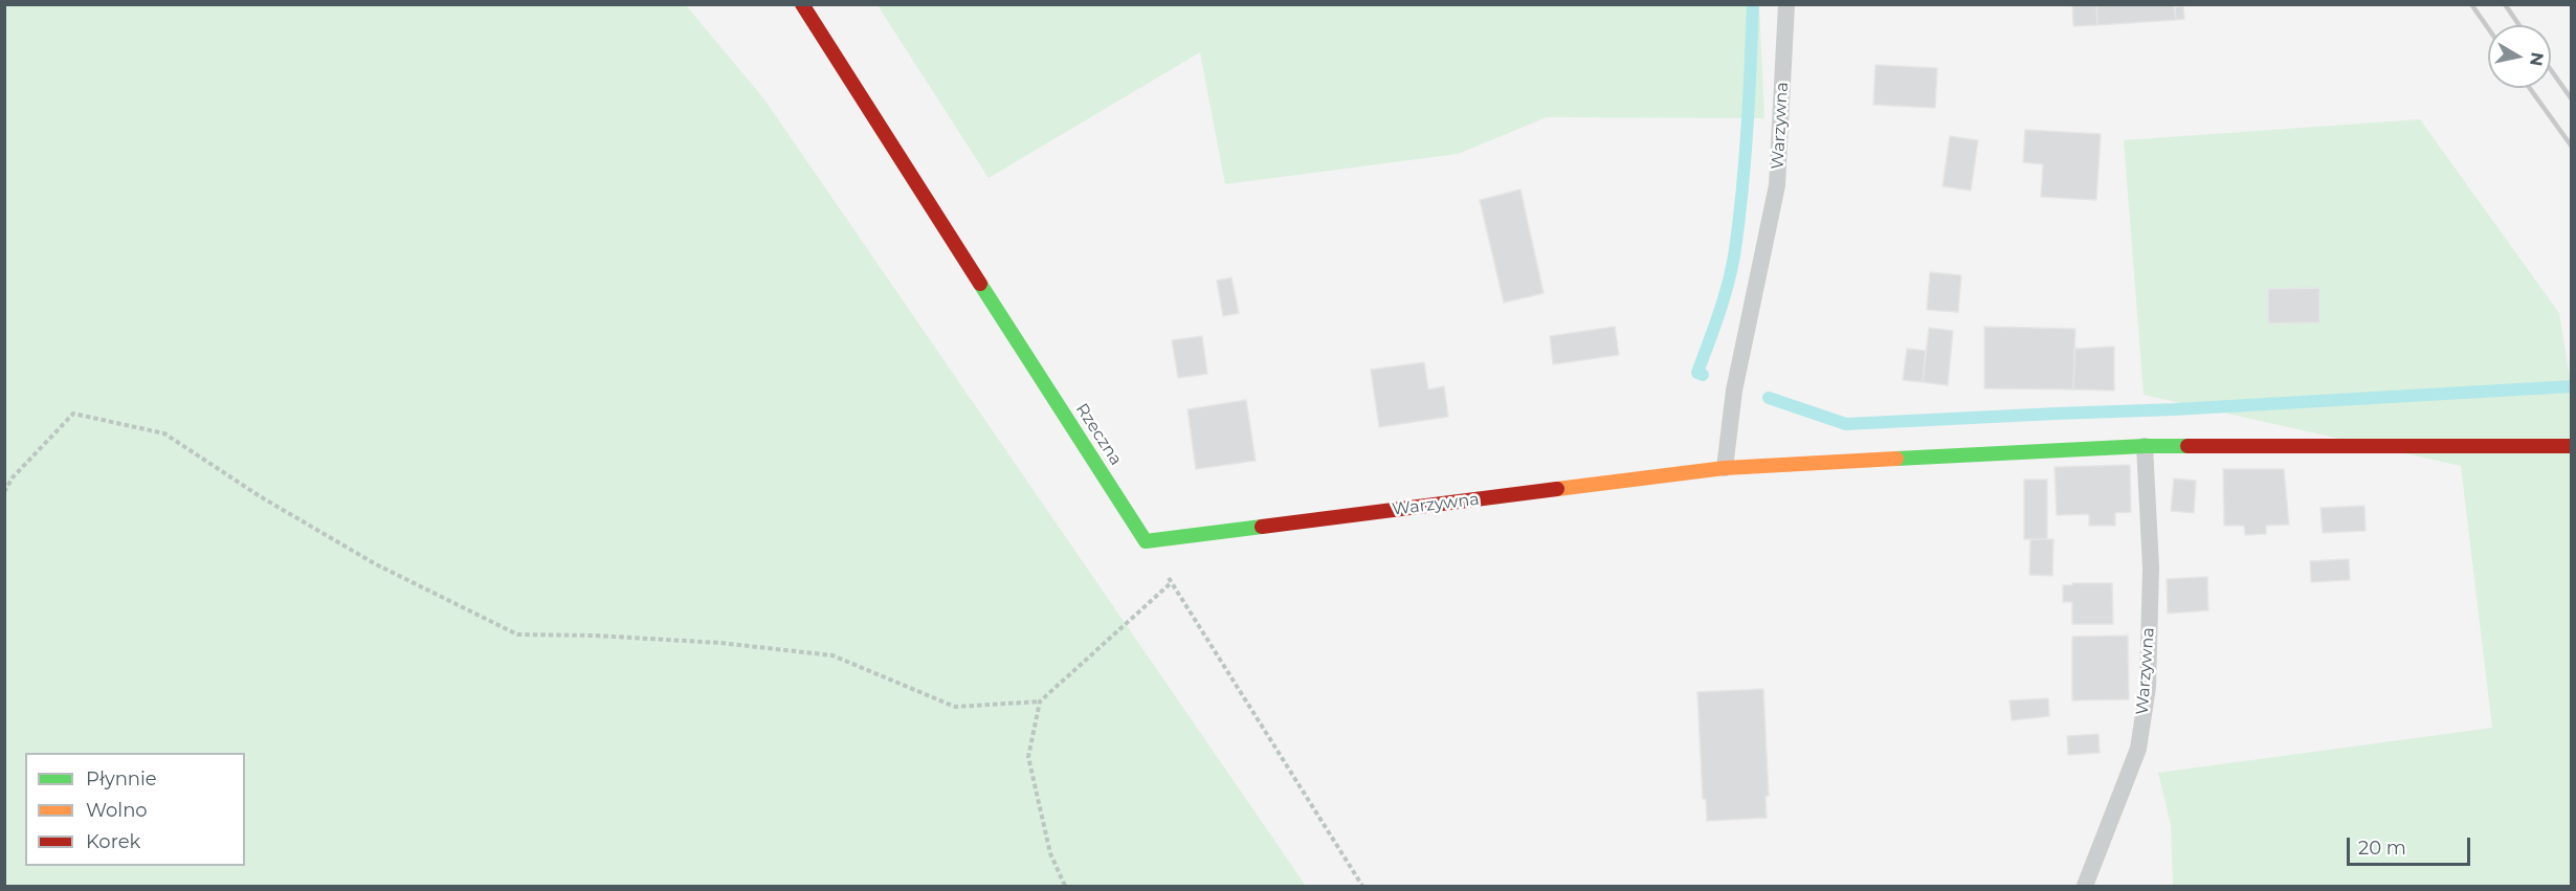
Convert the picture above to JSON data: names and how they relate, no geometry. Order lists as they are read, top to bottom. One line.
{"streets":{"street":["Warzywna","Rzeczna"]},"crossings":[["Warzywna","Rzeczna"]],"legend":["Płynnie","Wolno","Korek"],"scale_bar":"20 m","north":"right"}
